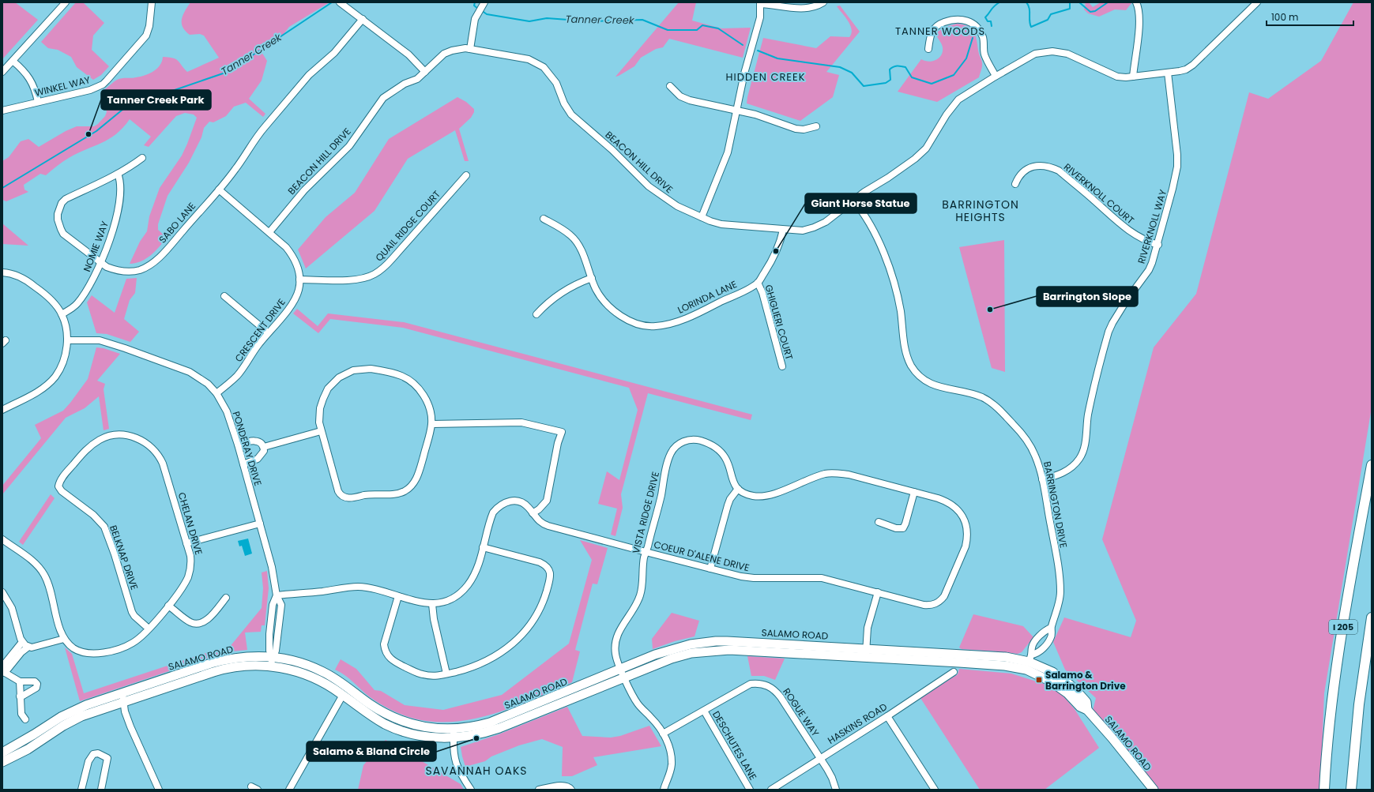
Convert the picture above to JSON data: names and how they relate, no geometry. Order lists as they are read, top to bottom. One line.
{"streets":{"highway":["I 205"],"main road":["SALAMO ROAD"],"street":["WINKEL WAY","BEACON HILL DRIVE","RIVERKNOLL COURT","SABO LANE","QUAIL RIDGE COURT","RIVERKNOLL WAY","NOMIE WAY","LORINDA LANE","GHIGLIERI COURT","CRESCENT DRIVE","PONDERAY DRIVE","BARRINGTON DRIVE","VISTA RIDGE DRIVE","CHELAN DRIVE","COEUR D'ALENE DRIVE","BELKNAP DRIVE","ROGUE WAY","HASKINS ROAD","DESCHUTES LANE"]},"crossings":[["BEACON HILL DRIVE","RIVERKNOLL WAY"],["BEACON HILL DRIVE","LORINDA LANE"],["BEACON HILL DRIVE","CRESCENT DRIVE"],["BEACON HILL DRIVE","BARRINGTON DRIVE"],["RIVERKNOLL COURT","RIVERKNOLL WAY"],["SABO LANE","NOMIE WAY"],["SABO LANE","CRESCENT DRIVE"],["QUAIL RIDGE COURT","CRESCENT DRIVE"],["RIVERKNOLL WAY","BARRINGTON DRIVE"],["LORINDA LANE","GHIGLIERI COURT"],["CRESCENT DRIVE","PONDERAY DRIVE"],["PONDERAY DRIVE","COEUR D'ALENE DRIVE"],["PONDERAY DRIVE","SALAMO ROAD"],["BARRINGTON DRIVE","SALAMO ROAD"],["VISTA RIDGE DRIVE","COEUR D'ALENE DRIVE"],["VISTA RIDGE DRIVE","SALAMO ROAD"],["VISTA RIDGE DRIVE","ROGUE WAY"],["CHELAN DRIVE","BELKNAP DRIVE"],["ROGUE WAY","HASKINS ROAD"],["ROGUE WAY","DESCHUTES LANE"]],"districts":["TANNER WOODS","HIDDEN CREEK","BARRINGTON HEIGHTS","SAVANNAH OAKS"],"water":["Tanner Creek"],"places":{"other":["Tanner Creek Park","Giant Horse Statue","Barrington Slope","Salamo & Bland Circle"],"transit":["Salamo & Barrington Drive"]},"scale_bar":"100 m"}
